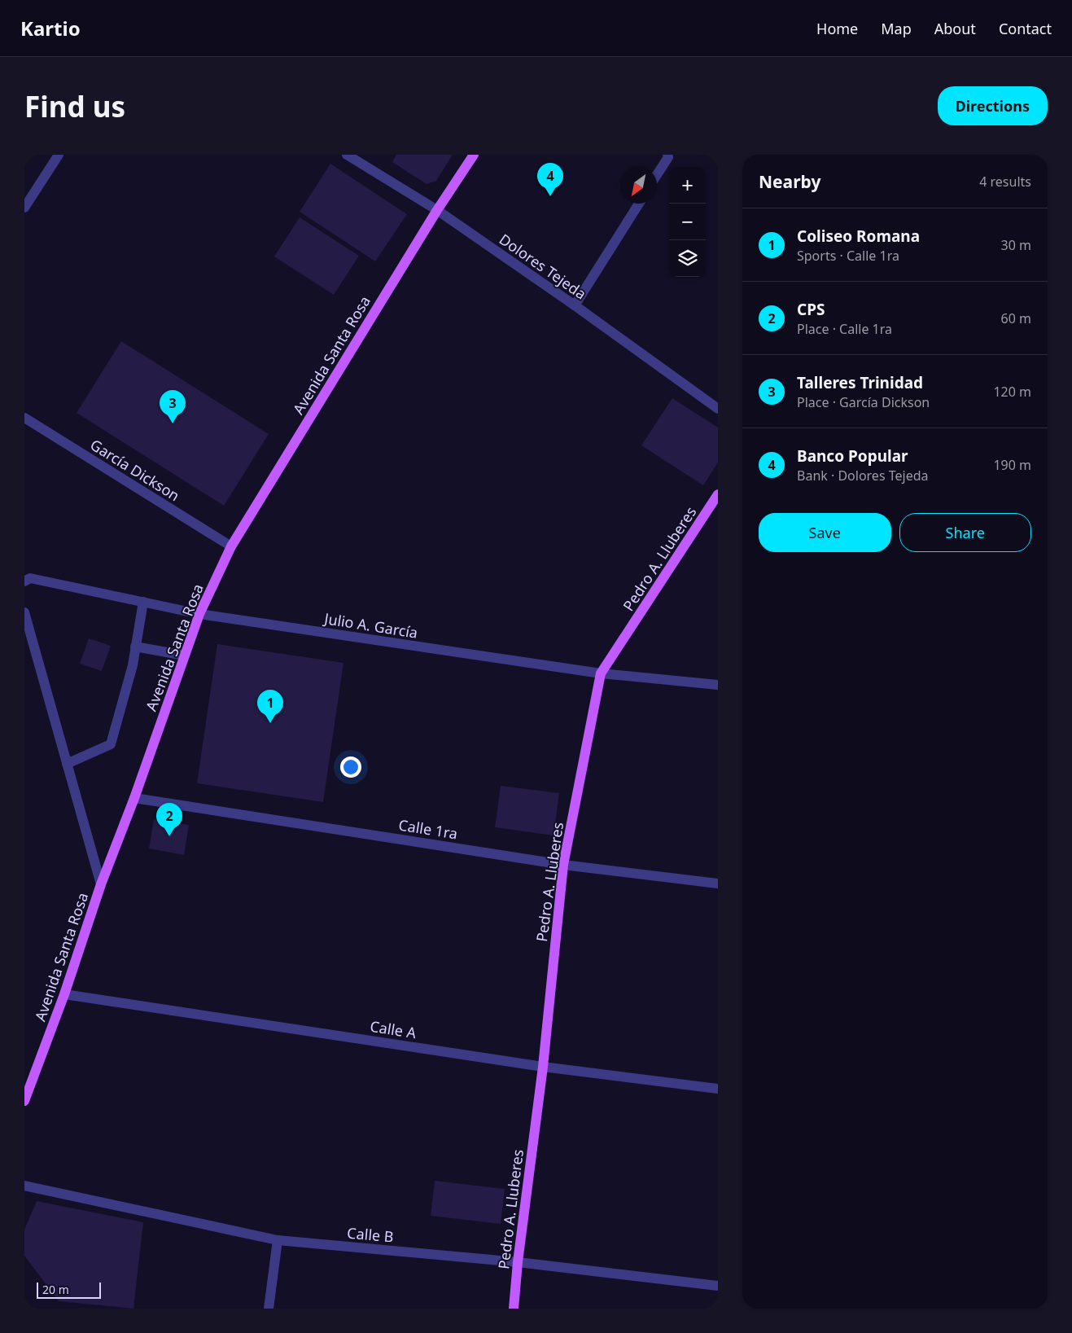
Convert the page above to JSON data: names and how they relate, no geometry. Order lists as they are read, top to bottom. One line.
{"streets":{"main road":["Avenida Santa Rosa","Pedro A. Lluberes"],"street":["Dolores Tejeda","García Dickson","Julio A. García","Calle 1ra","Calle A","Calle B"]},"crossings":[["Dolores Tejeda","Avenida Santa Rosa"],["Avenida Santa Rosa","García Dickson"],["Avenida Santa Rosa","Julio A. García"],["Avenida Santa Rosa","Calle 1ra"],["Avenida Santa Rosa","Calle A"],["Pedro A. Lluberes","Julio A. García"],["Pedro A. Lluberes","Calle 1ra"],["Pedro A. Lluberes","Calle A"],["Pedro A. Lluberes","Calle B"]],"scale_bar":"20 m","north":"bottom left","page":{"header":"Kartio","nav":["Home","Map","About","Contact"],"buttons":["Directions",["Save","Share"]],"title":"Find us","heading":["Nearby","4 results"],"pins":["4","3","1","2"],"map_buttons":["+","−"],"list":[{"mark":"1","name":"Coliseo Romana","note":"Sports · Calle 1ra","value":"30 m"},{"mark":"2","name":"CPS","note":"Place · Calle 1ra","value":"60 m"},{"mark":"3","name":"Talleres Trinidad","note":"Place · García Dickson","value":"120 m"},{"mark":"4","name":"Banco Popular","note":"Bank · Dolores Tejeda","value":"190 m"}],"scale":"20 m"}}
